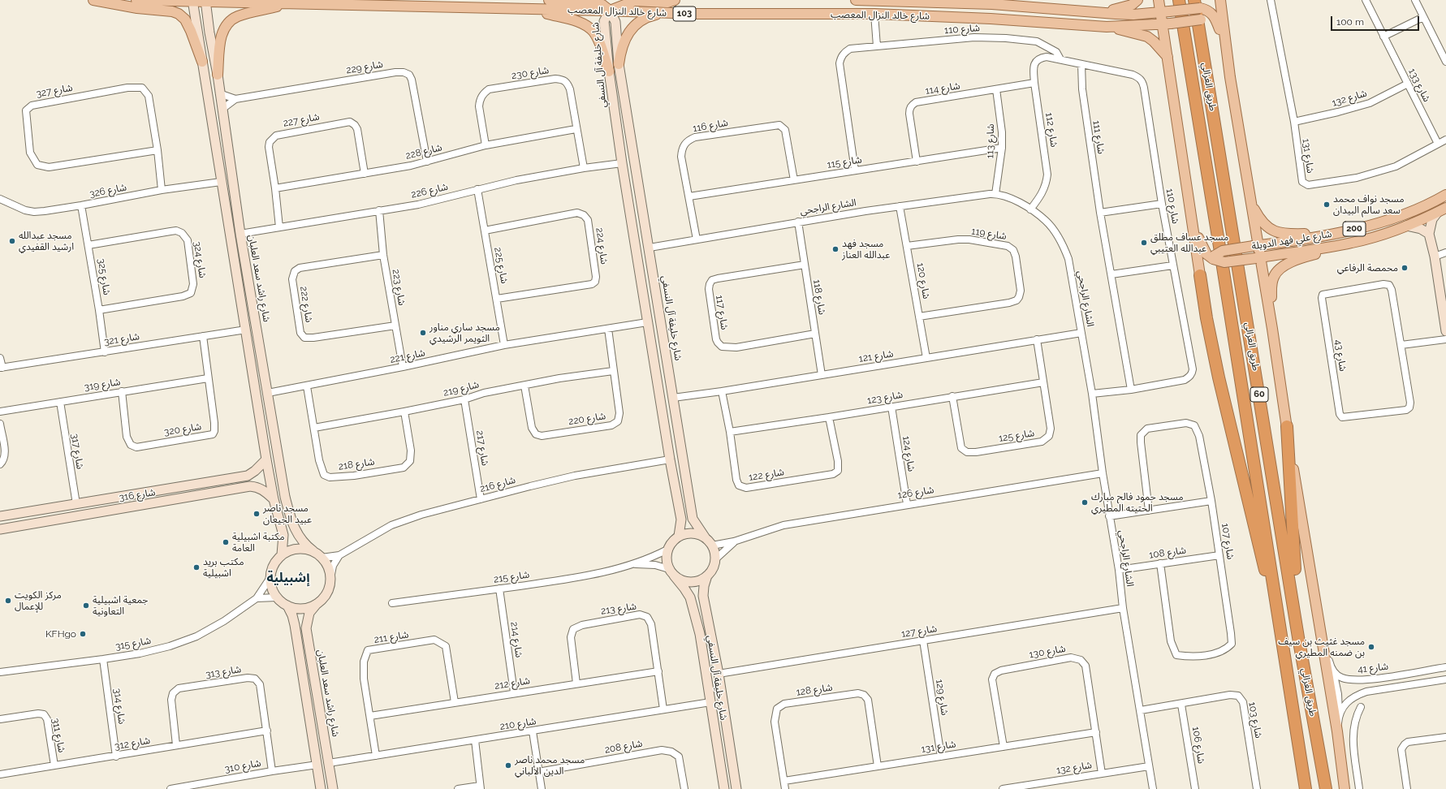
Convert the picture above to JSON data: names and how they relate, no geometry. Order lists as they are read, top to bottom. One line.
{"streets":{"highway":["طريق الغزالي","60"],"main road":["شارع خالد النزال المعصب","103","200","شارع علي فهد الدويلة"],"street":["شارع 110","شارع خليفة آل النسفي","شارع 229","شارع 230","شارع 133","114 شارع","شارع 327","شارع 132","شارع 227","شارع 116","شارع 112","شارع 111","شارع 113","شارع 228","شارع 131","شارع 115","شارع 326","شارع 226","الشارع الراجحي","شارع 119","شارع 224","شارع 324","شارع 225","شارع 325","شارع راشد سعد العلبان","شارع 120","شارع 223","شارع 118","شارع 222","شارع 117","شارع 321","شارع 43","شارع 221","شارع 121","شارع 319","شارع 219","شارع 123","شارع 220","شارع 320","شارع 125","شارع 217","شارع 317","شارع 124","شارع 218","شارع 122","شارع 216","شارع 126","شارع 316","شارع 107","شارع 108","شارع 215","شارع 213","شارع 127","شارع 211","شارع 214","شارع 315","شارع 130","شارع 41","شارع 313","شارع 212","شارع 128","شارع 129","شارع 314","شارع 103","شارع 210","شارع 311","شارع 312","شارع 106","شارع 208","شارع 310"]},"crossings":[["شارع خالد النزال المعصب","شارع خليفة آل النسفي"],["شارع خالد النزال المعصب","طريق الغزالي"],["شارع خالد النزال المعصب","شارع راشد سعد العلبان"],["شارع 110","شارع 112"],["شارع 110","شارع 111"],["شارع 110","شارع 115"],["شارع 110","الشارع الراجحي"],["شارع خليفة آل النسفي","شارع 226"],["شارع خليفة آل النسفي","الشارع الراجحي"],["شارع خليفة آل النسفي","شارع 221"],["شارع خليفة آل النسفي","شارع 121"],["شارع خليفة آل النسفي","شارع 216"],["شارع خليفة آل النسفي","شارع 126"],["شارع خليفة آل النسفي","شارع 215"],["شارع خليفة آل النسفي","شارع 127"],["شارع خليفة آل النسفي","شارع 210"],["شارع 229","شارع 228"],["شارع 229","شارع راشد سعد العلبان"],["شارع 230","شارع 228"],["شارع 230","شارع 226"],["شارع 133","شارع 132"],["شارع 133","شارع 131"],["114 شارع","شارع 112"],["114 شارع","شارع 113"],["114 شارع","شارع 115"],["شارع 327","شارع 326"],["شارع 132","شارع 131"],["شارع 132","الشارع الراجحي"],["شارع 132","شارع 130"],["شارع 227","شارع 228"],["شارع 227","شارع 226"],["شارع 116","شارع 115"],["شارع 116","الشارع الراجحي"],["شارع 112","الشارع الراجحي"],["شارع 113","شارع 115"],["شارع 113","الشارع الراجحي"],["شارع 131","شارع 130"],["شارع 131","شارع 128"],["شارع 131","شارع 129"],["شارع 326","شارع 325"],["شارع 226","شارع 225"],["شارع 226","شارع راشد سعد العلبان"],["شارع 226","شارع 223"],["الشارع الراجحي","شارع 120"],["الشارع الراجحي","شارع 118"],["الشارع الراجحي","شارع 121"],["الشارع الراجحي","شارع 126"],["الشارع الراجحي","شارع 108"],["الشارع الراجحي","شارع 127"],["الشارع الراجحي","شارع 103"],["شارع 119","شارع 120"],["شارع 224","شارع 225"],["شارع 324","شارع 325"],["شارع 225","شارع 221"],["شارع 325","شارع 321"],["شارع راشد سعد العلبان","شارع 221"],["شارع راشد سعد العلبان","شارع 216"],["شارع راشد سعد العلبان","شارع 315"],["شارع راشد سعد العلبان","شارع 210"],["شارع 120","شارع 121"],["شارع 223","شارع 222"],["شارع 223","شارع 221"],["شارع 118","شارع 117"],["شارع 118","شارع 121"],["شارع 321","شارع 320"],["شارع 221","شارع 220"],["شارع 221","شارع 218"],["شارع 121","شارع 125"],["شارع 121","شارع 122"],["شارع 319","شارع 320"],["شارع 319","شارع 317"],["شارع 219","شارع 220"],["شارع 219","شارع 217"],["شارع 219","شارع 218"],["شارع 123","شارع 125"],["شارع 123","شارع 124"],["شارع 123","شارع 122"],["شارع 217","شارع 216"],["شارع 317","شارع 316"],["شارع 124","شارع 126"],["شارع 216","شارع 315"],["شارع 126","شارع 215"],["شارع 107","شارع 108"],["شارع 215","شارع 214"],["شارع 213","شارع 212"],["شارع 213","شارع 210"],["شارع 127","شارع 129"],["شارع 211","شارع 212"],["شارع 211","شارع 210"],["شارع 214","شارع 212"],["شارع 315","شارع 314"],["شارع 313","شارع 312"],["شارع 313","شارع 310"],["شارع 314","شارع 312"],["شارع 103","شارع 106"],["شارع 311","شارع 312"]],"districts":["إشبيلية"],"places":["مسجد نواف محمد سعد سالم البيدان","مسجد عبدالله ارشيد القفيدي","مسجد عساف مطلق عبدالله العتيبي","مسجد فهد عبدالله العناز","محمصة الرفاعي","مسجد ساري مناور الثويمر الرشيدي","مسجد حمود فالح مبارك الحتيته المطيري","مسجد ناصر عبيد الجيعان","مكتبة اشبيلية العامة","مكتب بريد اشبيلية","مركز الكويت للإعمال","جمعية اشبيلية التعاونية","KFHgo","مسجد غثيث بن سيف بن ضمنه المطيري","مسجد محمد ناصر الدين الألباني"],"scale_bar":"100 m"}
